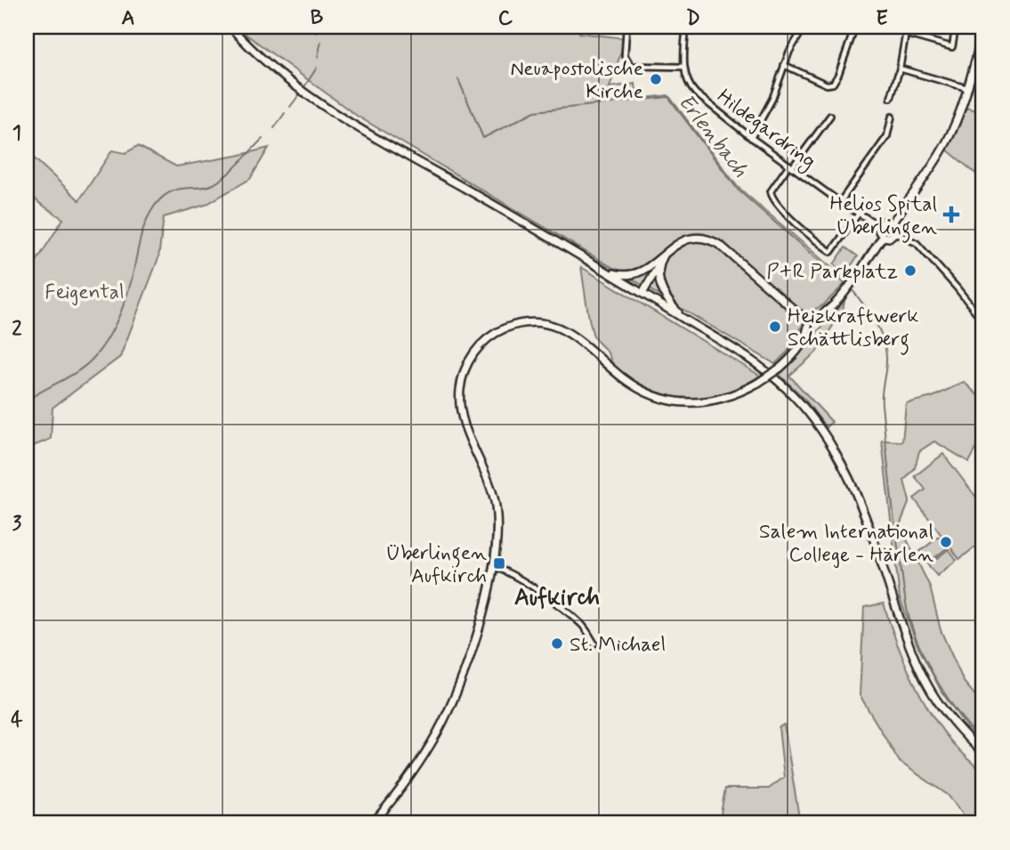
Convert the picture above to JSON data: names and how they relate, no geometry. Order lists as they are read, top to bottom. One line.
{"streets":{"street":["Hildegardring"]},"districts":["Aufkirch"],"water":["Erlenbach"],"parks":["Feigental"],"places":{"other":["Neuapostolische Kirche","P+R Parkplatz","Heizkraftwerk Schättlisberg","Salem International College - Härlen","St. Michael"],"health":["Helios Spital Überlingen"],"transit":["Überlingen Aufkirch"]},"grid":{"columns":["A","B","C","D","E"],"rows":["1","2","3","4"]}}
